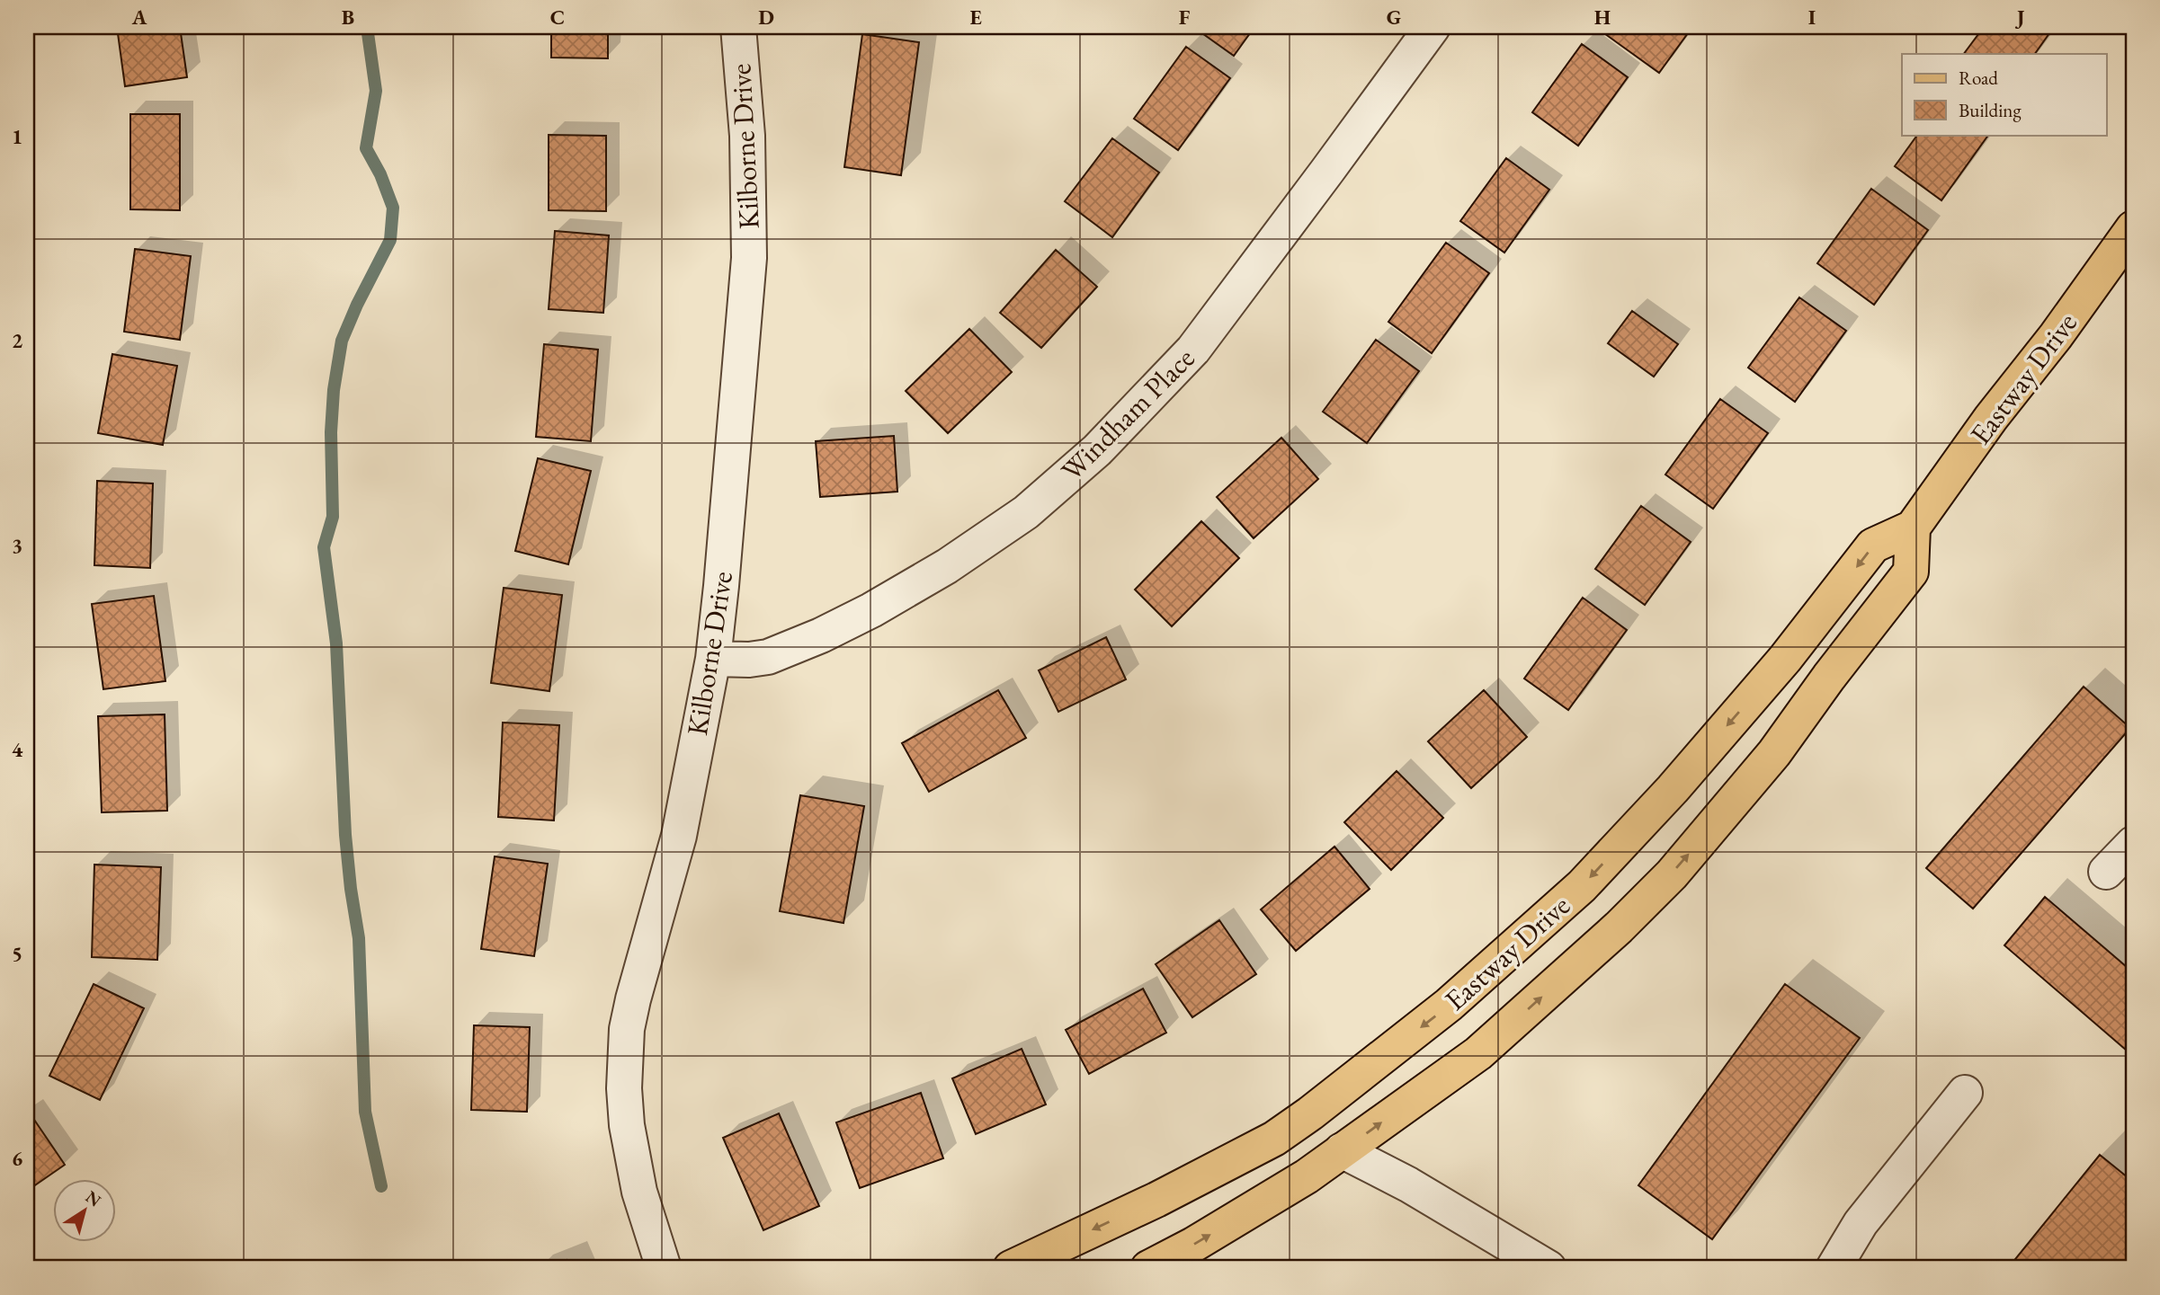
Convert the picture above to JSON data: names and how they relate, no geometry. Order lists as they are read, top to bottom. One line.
{"streets":{"main road":["Eastway Drive"],"street":["Kilborne Drive","Windham Place"]},"crossings":[["Kilborne Drive","Windham Place"]],"legend":["Road","Building"],"north":"top right","grid":{"columns":["A","B","C","D","E","F","G","H","I","J"],"rows":["1","2","3","4","5","6"]}}
